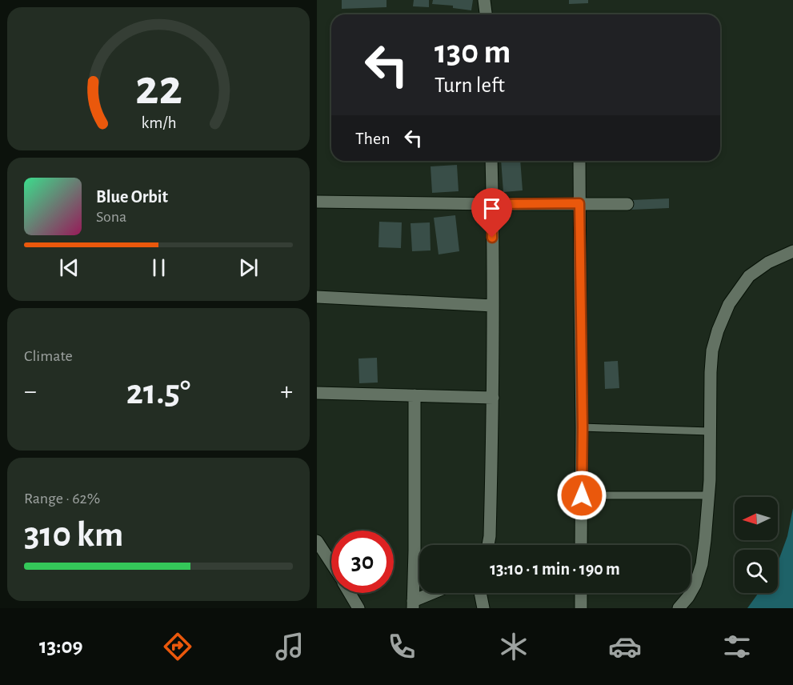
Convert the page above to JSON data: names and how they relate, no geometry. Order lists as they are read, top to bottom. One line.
{"north":"left","page":{"turn":["130 m","Turn left"],"then":"Then","song":["Blue Orbit","Sona"],"tile":["Climate",["Range · 62%","310 km"]],"heat":["−","21.5°","+"],"limit":"30","trip":"13:10 · 1 min · 190 m","tabs":"13:09","gauge":["22","km/h"]}}
